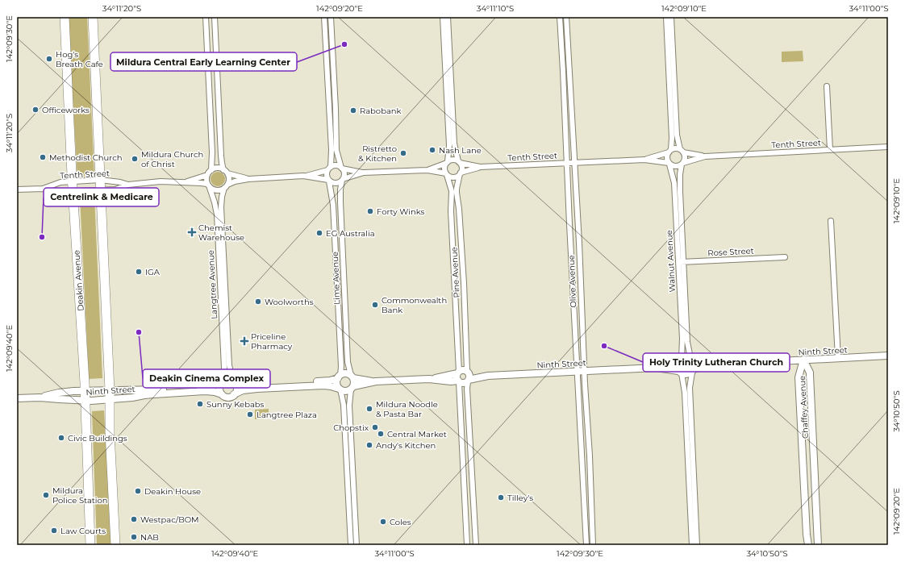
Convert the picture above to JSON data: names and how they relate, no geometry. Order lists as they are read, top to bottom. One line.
{"streets":{"highway":["Deakin Avenue"],"street":["Tenth Street","Rose Street","Walnut Avenue","Pine Avenue","Lime Avenue","Olive Avenue","Langtree Avenue","Ninth Street","Chaffey Avenue"]},"crossings":[["Tenth Street","Walnut Avenue"],["Tenth Street","Pine Avenue"],["Tenth Street","Deakin Avenue"],["Tenth Street","Olive Avenue"],["Tenth Street","Langtree Avenue"],["Rose Street","Walnut Avenue"],["Walnut Avenue","Ninth Street"],["Pine Avenue","Ninth Street"],["Deakin Avenue","Ninth Street"],["Olive Avenue","Ninth Street"],["Langtree Avenue","Ninth Street"],["Ninth Street","Chaffey Avenue"]],"places":{"other":["Mildura Central Early Learning Center","Hog's Breath Cafe","Officeworks","Rabobank","Nash Lane","Ristretto & Kitchen","Methodist Church","Mildura Church of Christ","Forty Winks","EG Australia","Centrelink & Medicare","IGA","Woolworths","Commonwealth Bank","Deakin Cinema Complex","Holy Trinity Lutheran Church","Sunny Kebabs","Mildura Noodle & Pasta Bar","Langtree Plaza","Chopstix","Central Market","Civic Buildings","Andy's Kitchen","Deakin House","Mildura Police Station","Tilley's","Westpac/BOM","Coles","Law Courts","NAB"],"health":["Chemist Warehouse","Priceline Pharmacy"]},"coordinates":["34°11'20\"S","142°09'20\"E","34°11'10\"S","142°09'10\"E","34°11'00\"S","142°09'30\"E","142°09'40\"E","34°10'50\"S"]}
